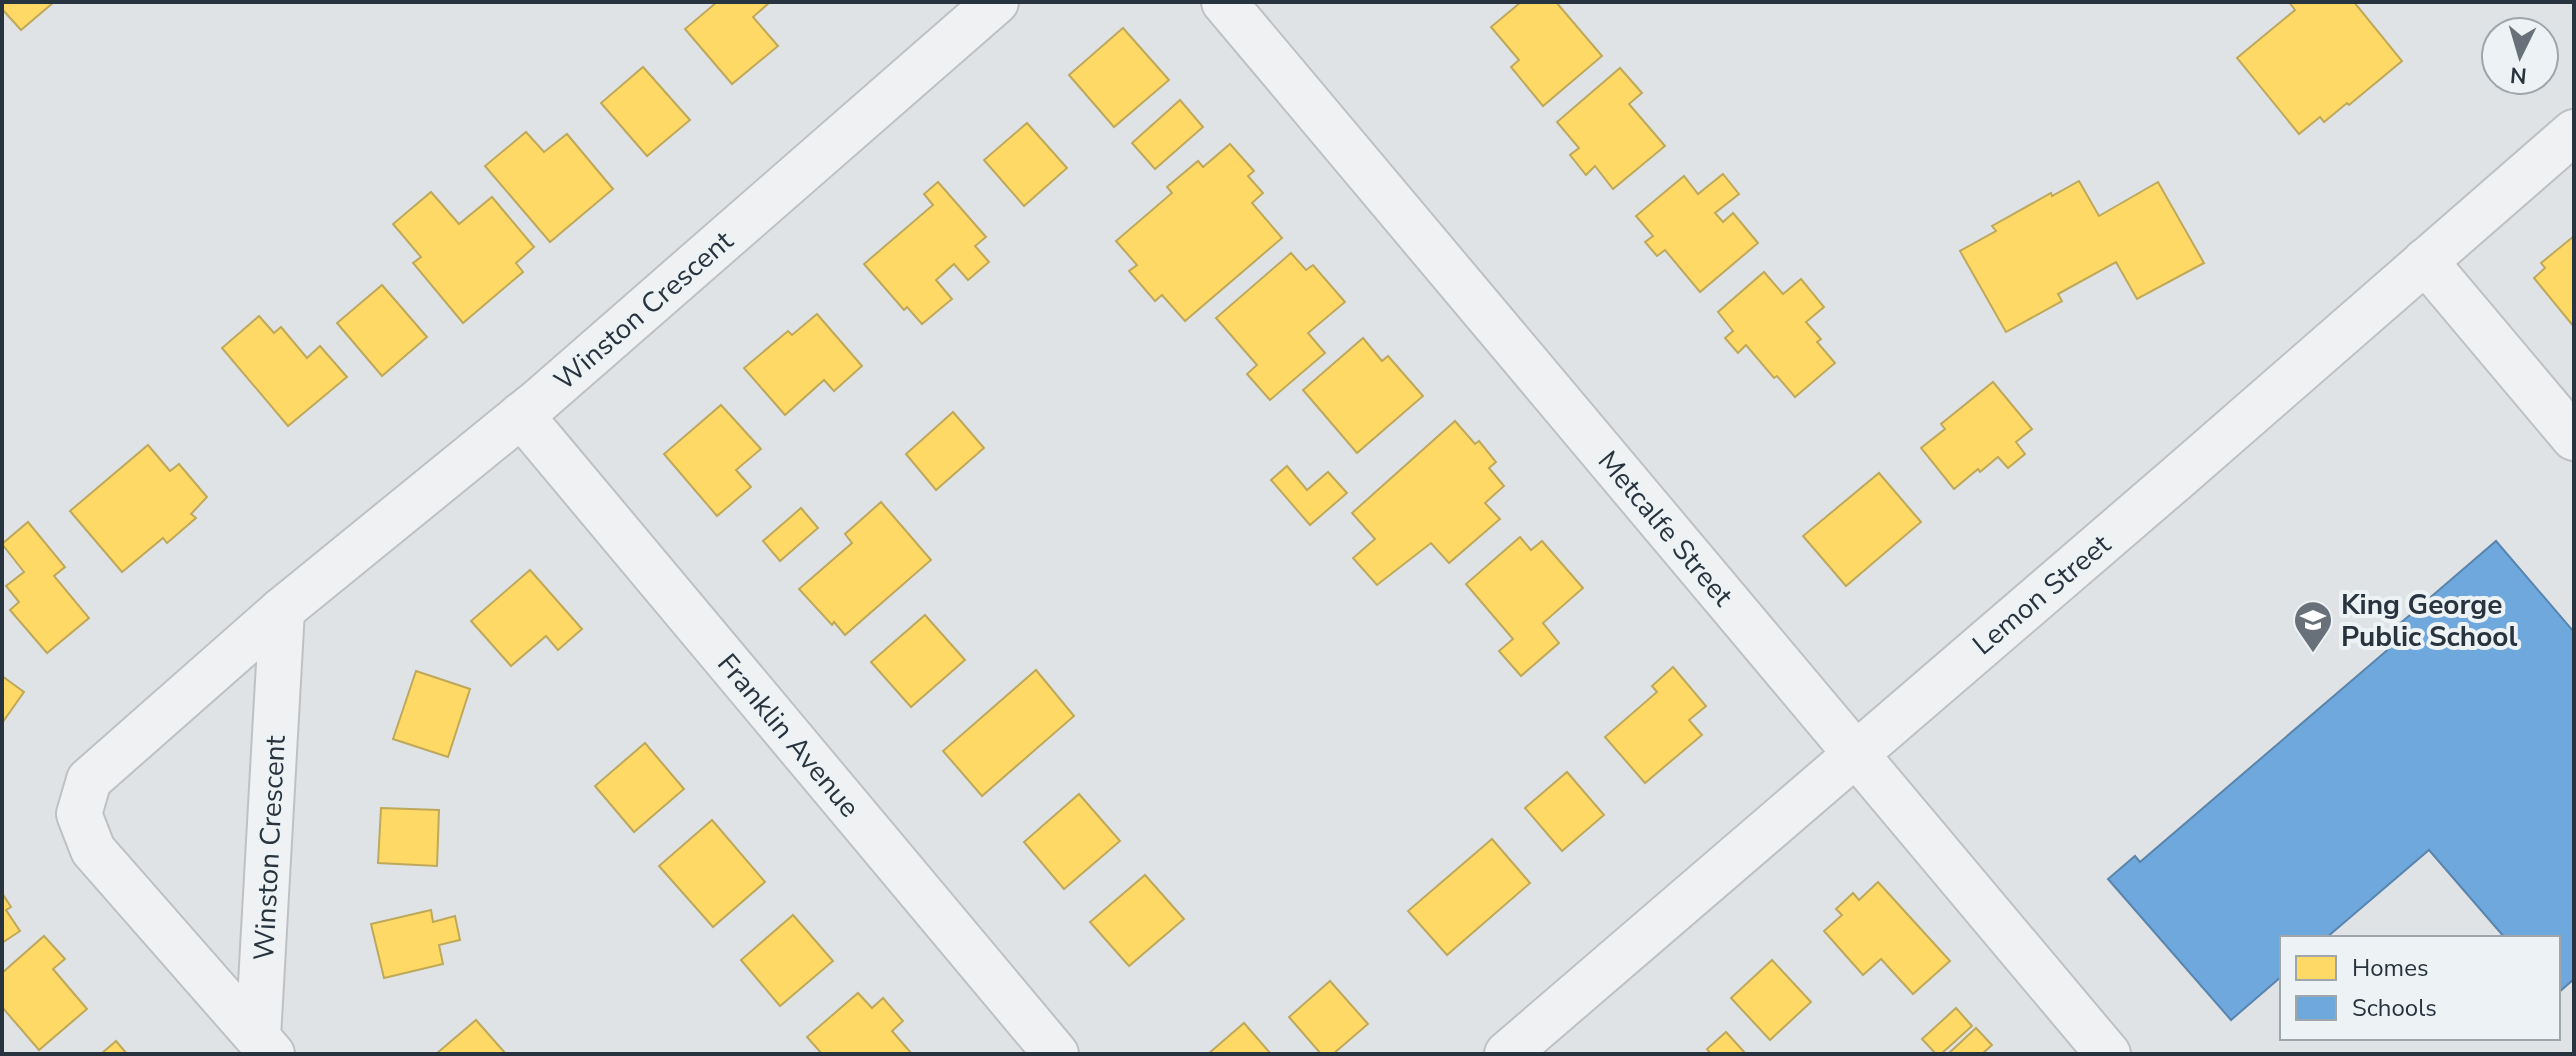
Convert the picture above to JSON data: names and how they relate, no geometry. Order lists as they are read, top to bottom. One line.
{"streets":{"street":["Winston Crescent","Metcalfe Street","Lemon Street","Franklin Avenue"]},"crossings":[["Winston Crescent","Franklin Avenue"],["Metcalfe Street","Lemon Street"]],"places":{"school or university":["King George Public School"]},"legend":["Homes","Schools"],"north":"bottom"}
